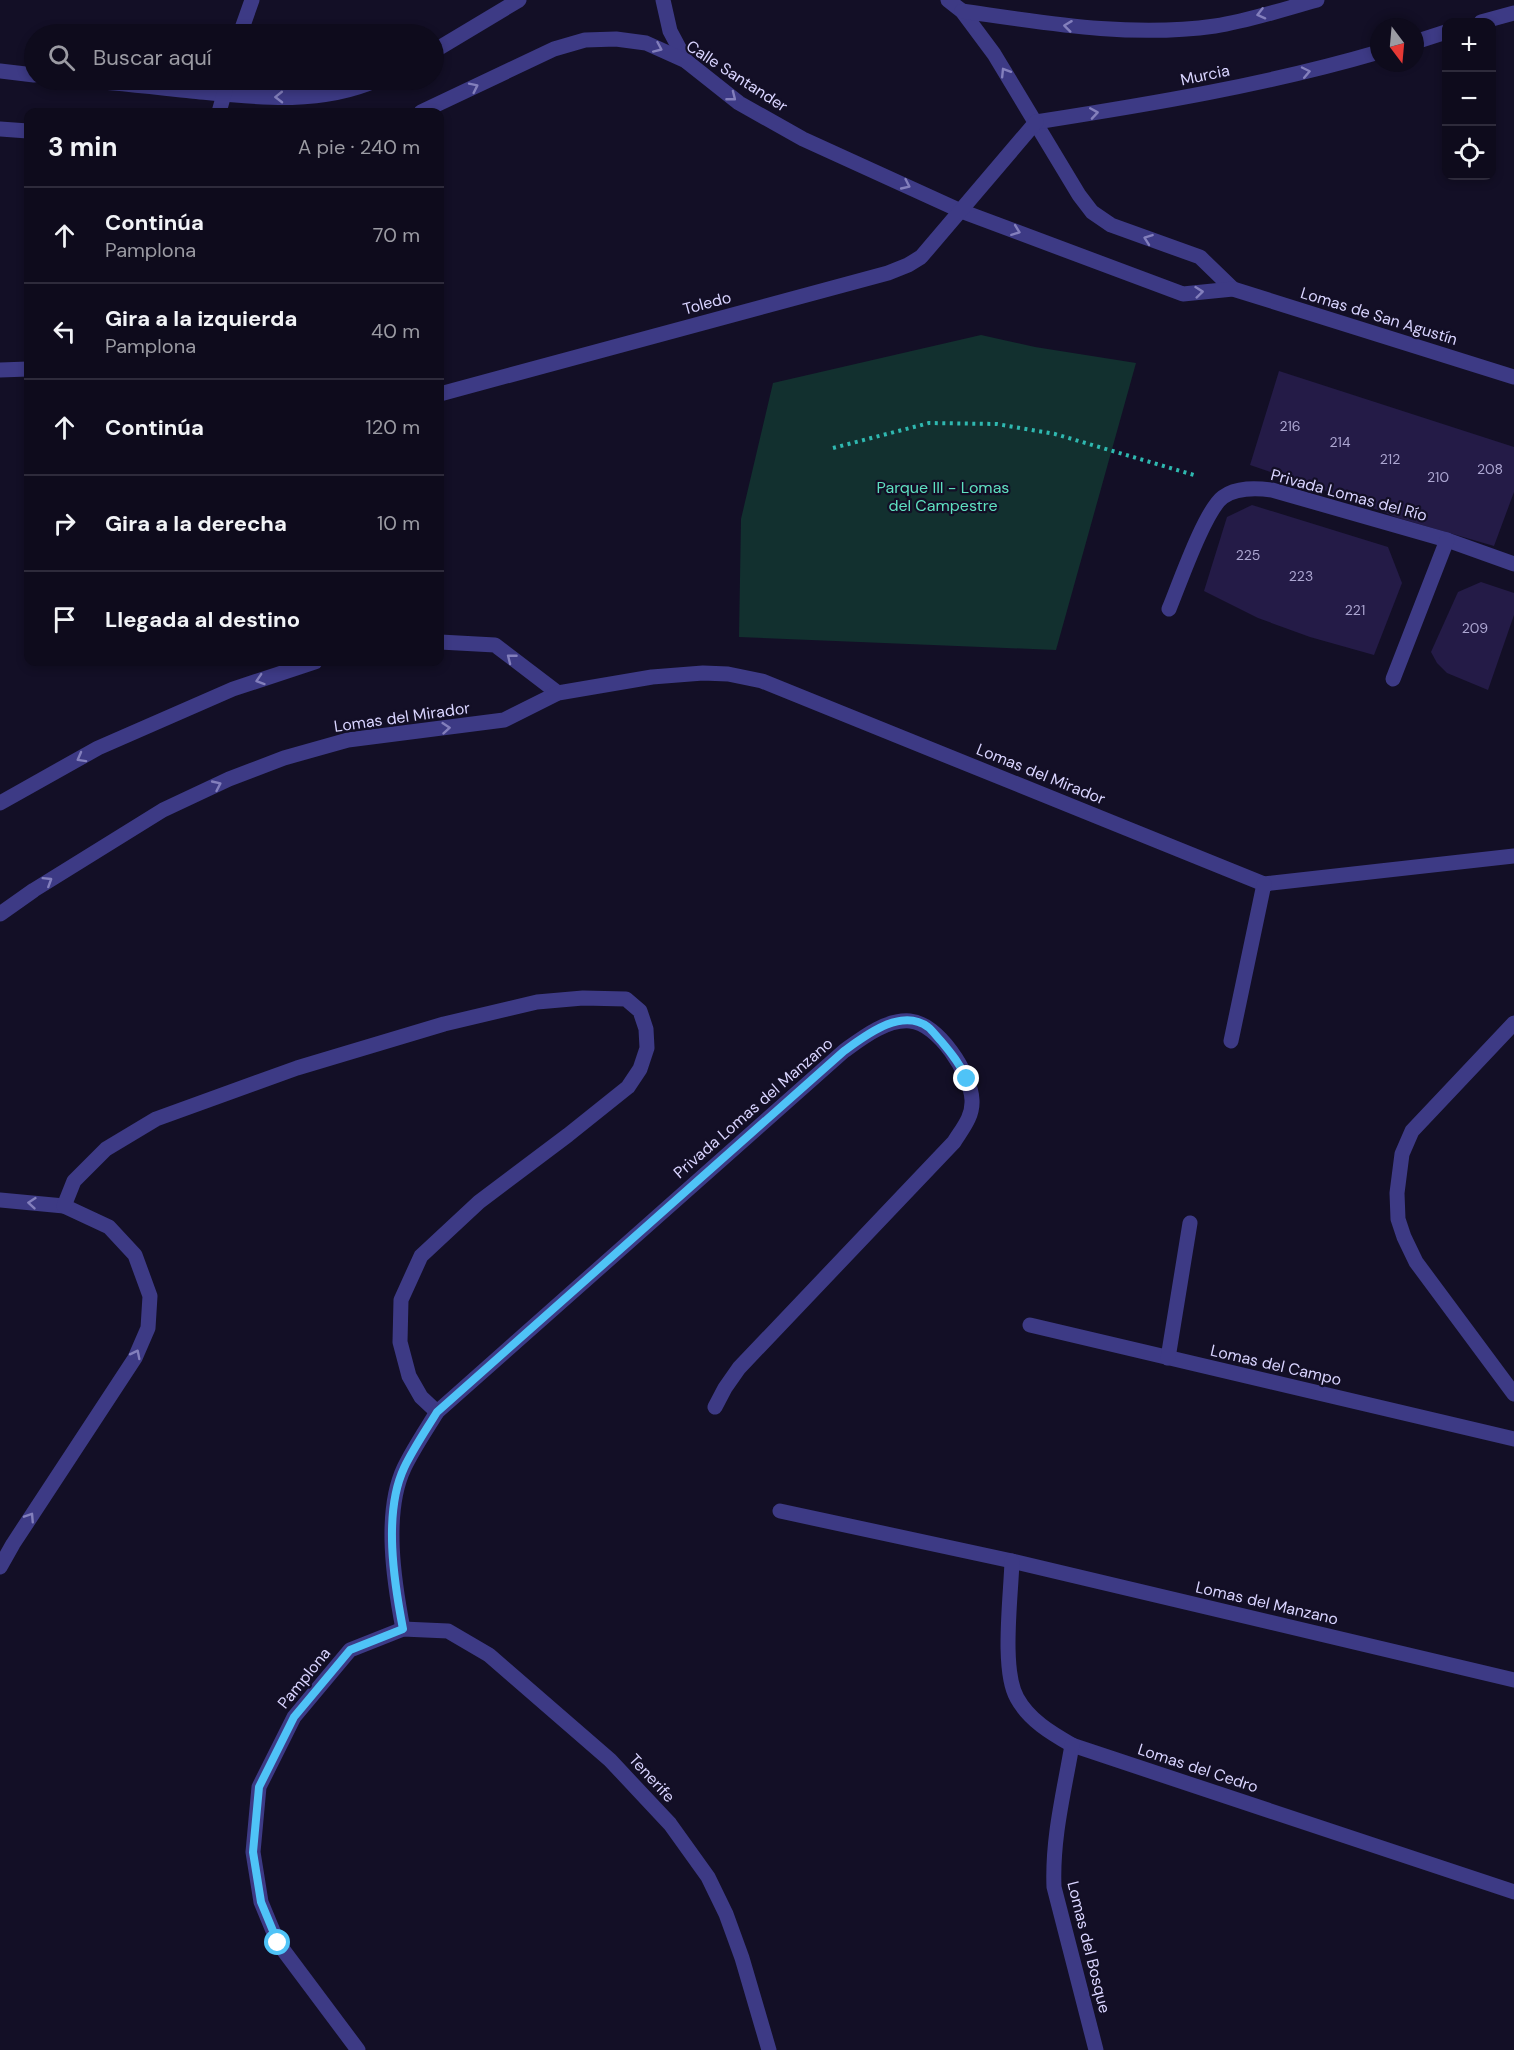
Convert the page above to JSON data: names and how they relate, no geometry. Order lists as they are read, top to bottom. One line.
{"streets":{"street":["Murcia","Calle Santander","Toledo","Lomas de San Agustín","Privada Lomas del Río","Lomas del Mirador","Privada Lomas del Manzano","Lomas del Campo","Lomas del Manzano","Pamplona","Lomas del Cedro","Tenerife","Lomas del Bosque"]},"crossings":[["Murcia","Toledo"],["Murcia","Lomas de San Agustín"],["Calle Santander","Toledo"],["Calle Santander","Lomas de San Agustín"],["Toledo","Lomas de San Agustín"],["Lomas del Manzano","Lomas del Cedro"],["Pamplona","Tenerife"],["Lomas del Cedro","Lomas del Bosque"]],"one_way":["Calle Santander"],"parks":["Parque III - Lomas del Campestre"],"house_numbers":["216","214","212","208","210","225","223","221","209"],"north":"bottom","page":{"map_buttons":["+","−"],"search":"Buscar aquí","heading":["3 min","A pie · 240 m"],"list":[["Continúa","Pamplona","70 m"],["Gira a la izquierda","Pamplona","40 m"],["Continúa","120 m"],["Gira a la derecha","10 m"],"Llegada al destino"]}}
